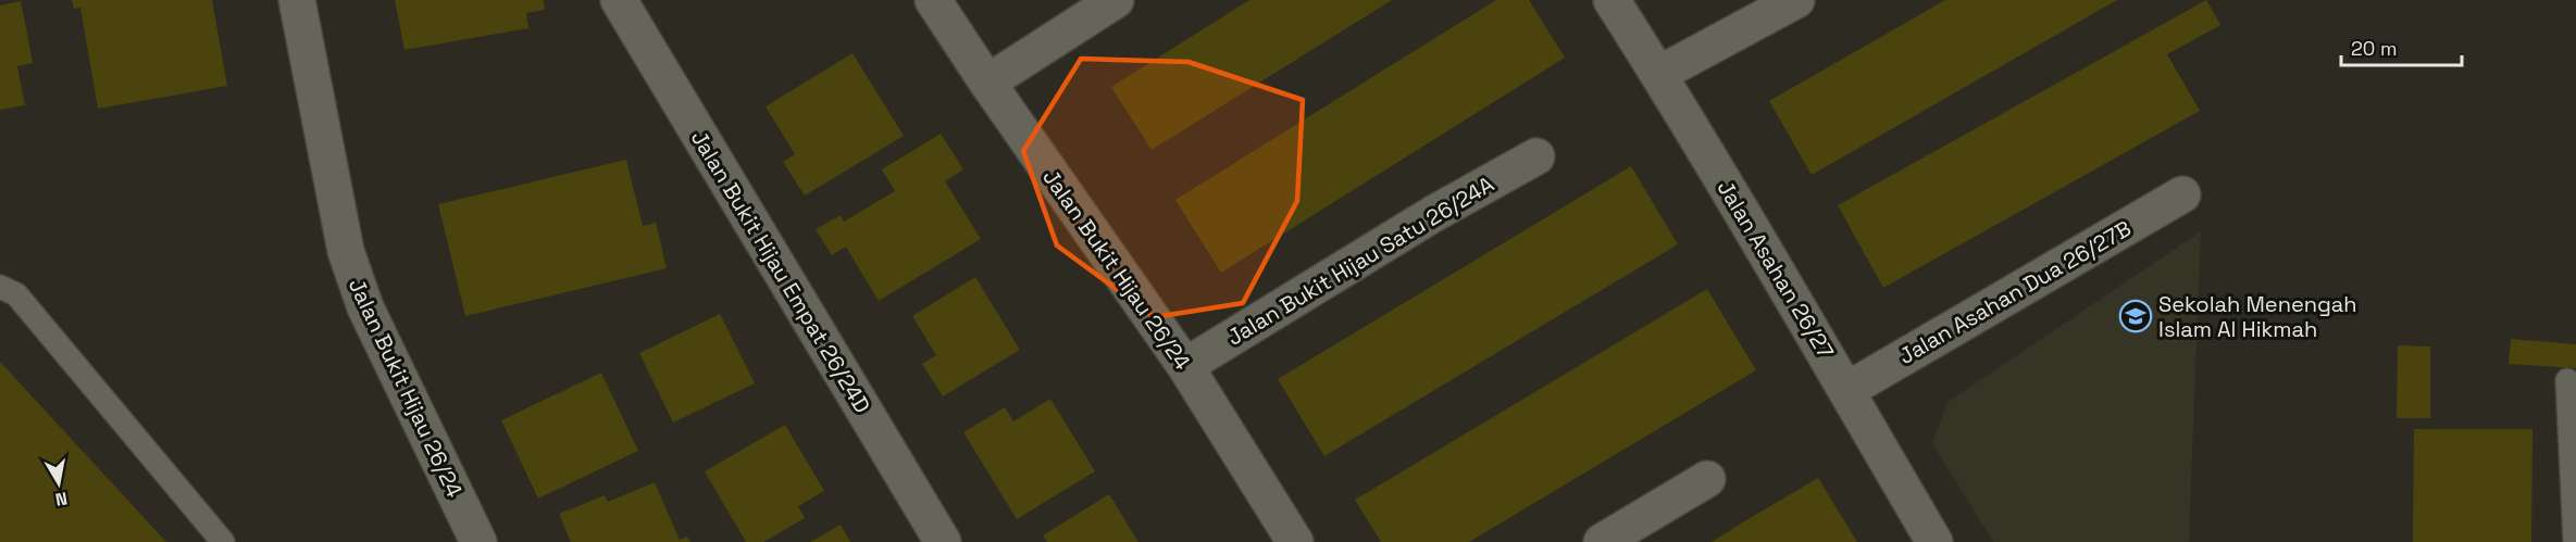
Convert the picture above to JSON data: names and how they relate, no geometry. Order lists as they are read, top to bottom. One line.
{"streets":{"street":["Jalan Bukit Hijau Satu 26/24A","Jalan Bukit Hijau 26/24","Jalan Asahan 26/27","Jalan Bukit Hijau Empat 26/24D","Jalan Asahan Dua 26/27B"]},"crossings":[["Jalan Bukit Hijau Satu 26/24A","Jalan Bukit Hijau 26/24"],["Jalan Asahan 26/27","Jalan Asahan Dua 26/27B"]],"places":{"school or university":["Sekolah Menengah Islam Al Hikmah"]},"scale_bar":"20 m","north":"bottom"}
